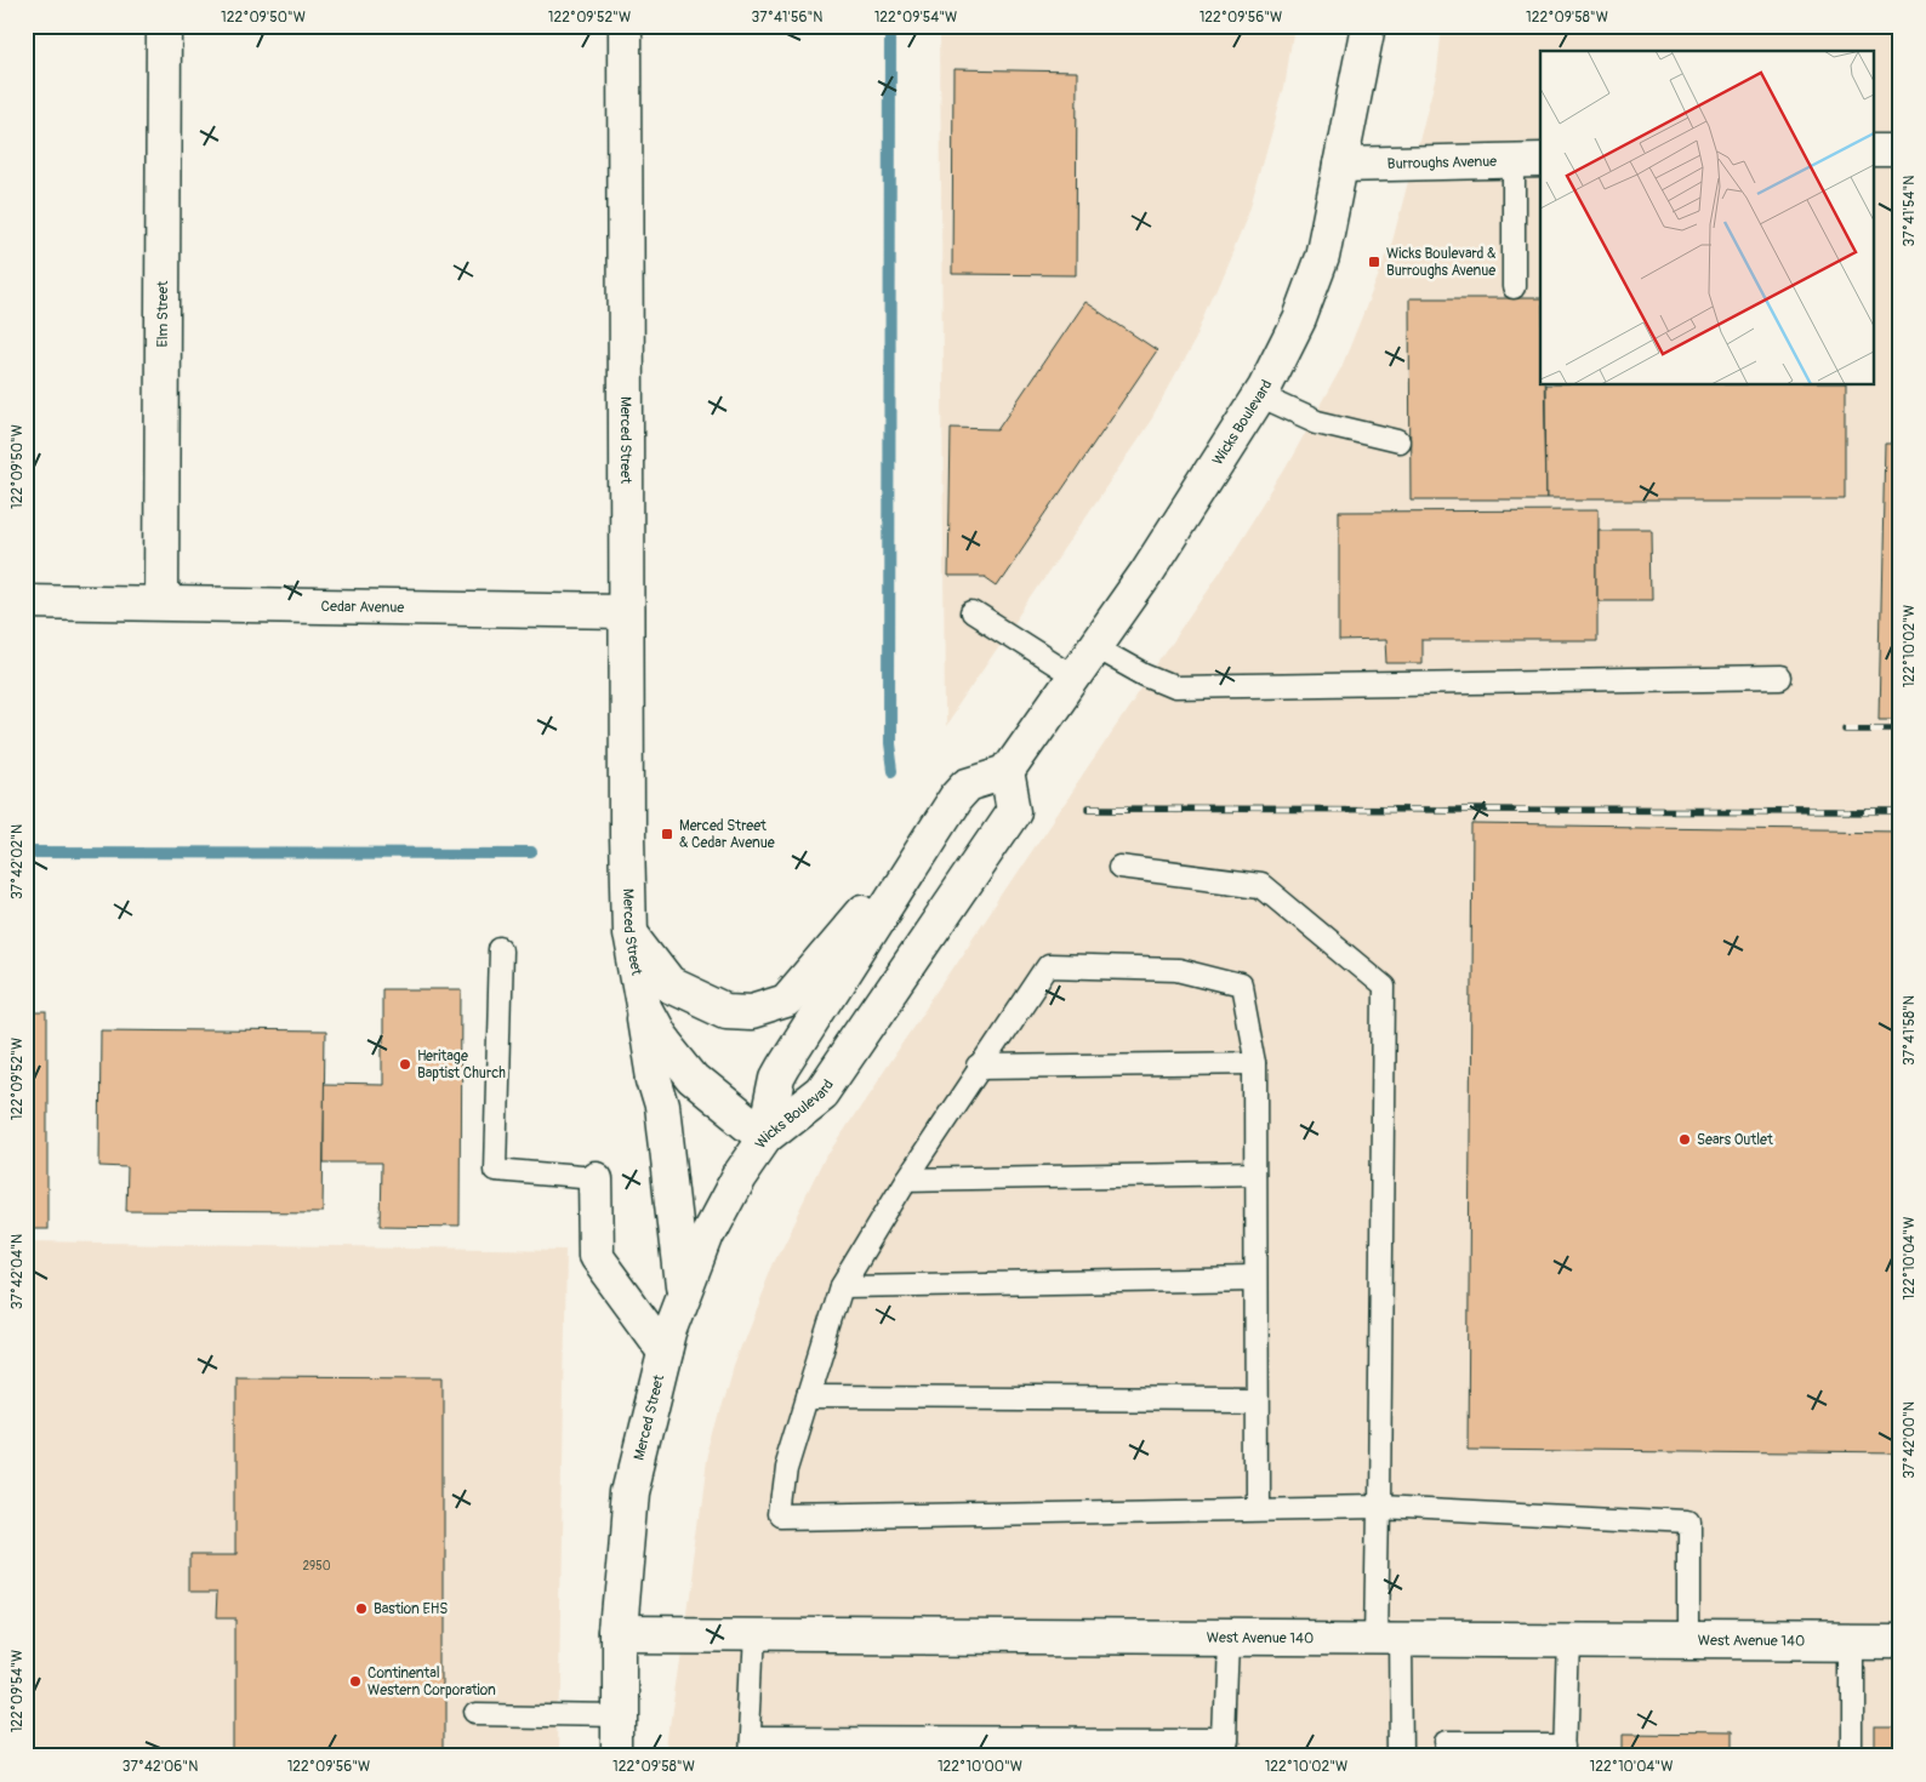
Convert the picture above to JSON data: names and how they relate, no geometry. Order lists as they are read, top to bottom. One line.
{"streets":{"street":["Burroughs Avenue","Elm Street","Wicks Boulevard","Merced Street","Cedar Avenue","West Avenue 140"]},"crossings":[["Burroughs Avenue","Wicks Boulevard"],["Elm Street","Cedar Avenue"],["Wicks Boulevard","Merced Street"],["Merced Street","Cedar Avenue"],["Merced Street","West Avenue 140"]],"places":{"transit":["Wicks Boulevard & Burroughs Avenue","Merced Street & Cedar Avenue"],"other":["Heritage Baptist Church","Sears Outlet","Bastion EHS","Continental Western Corporation"]},"house_numbers":["2950"],"coordinates":["122°09'50\"W","122°09'52\"W","37°41'56\"N","122°09'54\"W","122°09'56\"W","122°09'58\"W","37°41'54\"N","122°10'02\"W","37°42'02\"N","37°41'58\"N","122°10'04\"W","37°42'04\"N","37°42'00\"N","37°42'06\"N","122°10'00\"W"]}
